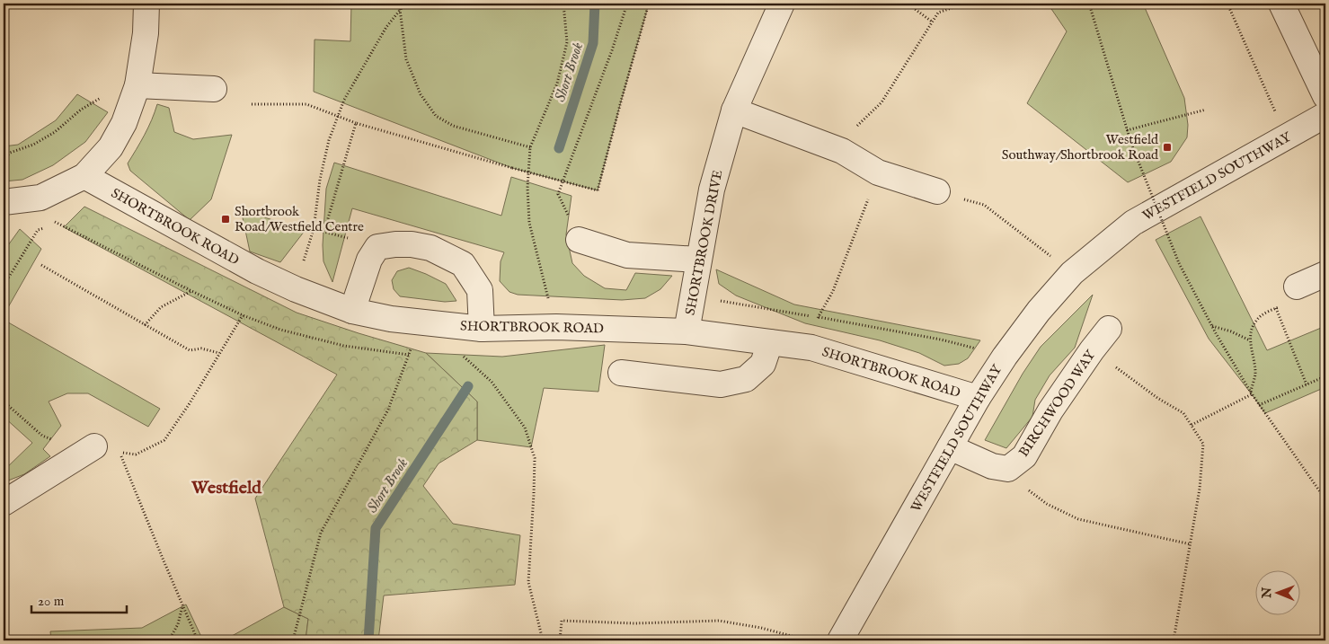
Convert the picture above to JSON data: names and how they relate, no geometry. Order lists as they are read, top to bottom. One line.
{"streets":{"street":["WESTFIELD SOUTHWAY","SHORTBROOK ROAD","SHORTBROOK DRIVE","BIRCHWOOD WAY"]},"crossings":[["WESTFIELD SOUTHWAY","SHORTBROOK ROAD"],["WESTFIELD SOUTHWAY","BIRCHWOOD WAY"],["SHORTBROOK ROAD","SHORTBROOK DRIVE"]],"districts":["Westfield"],"water":["Short Brook"],"places":{"transit":["Westfield Southway/Shortbrook Road","Shortbrook Road/Westfield Centre"]},"scale_bar":"20 m","north":"left"}
